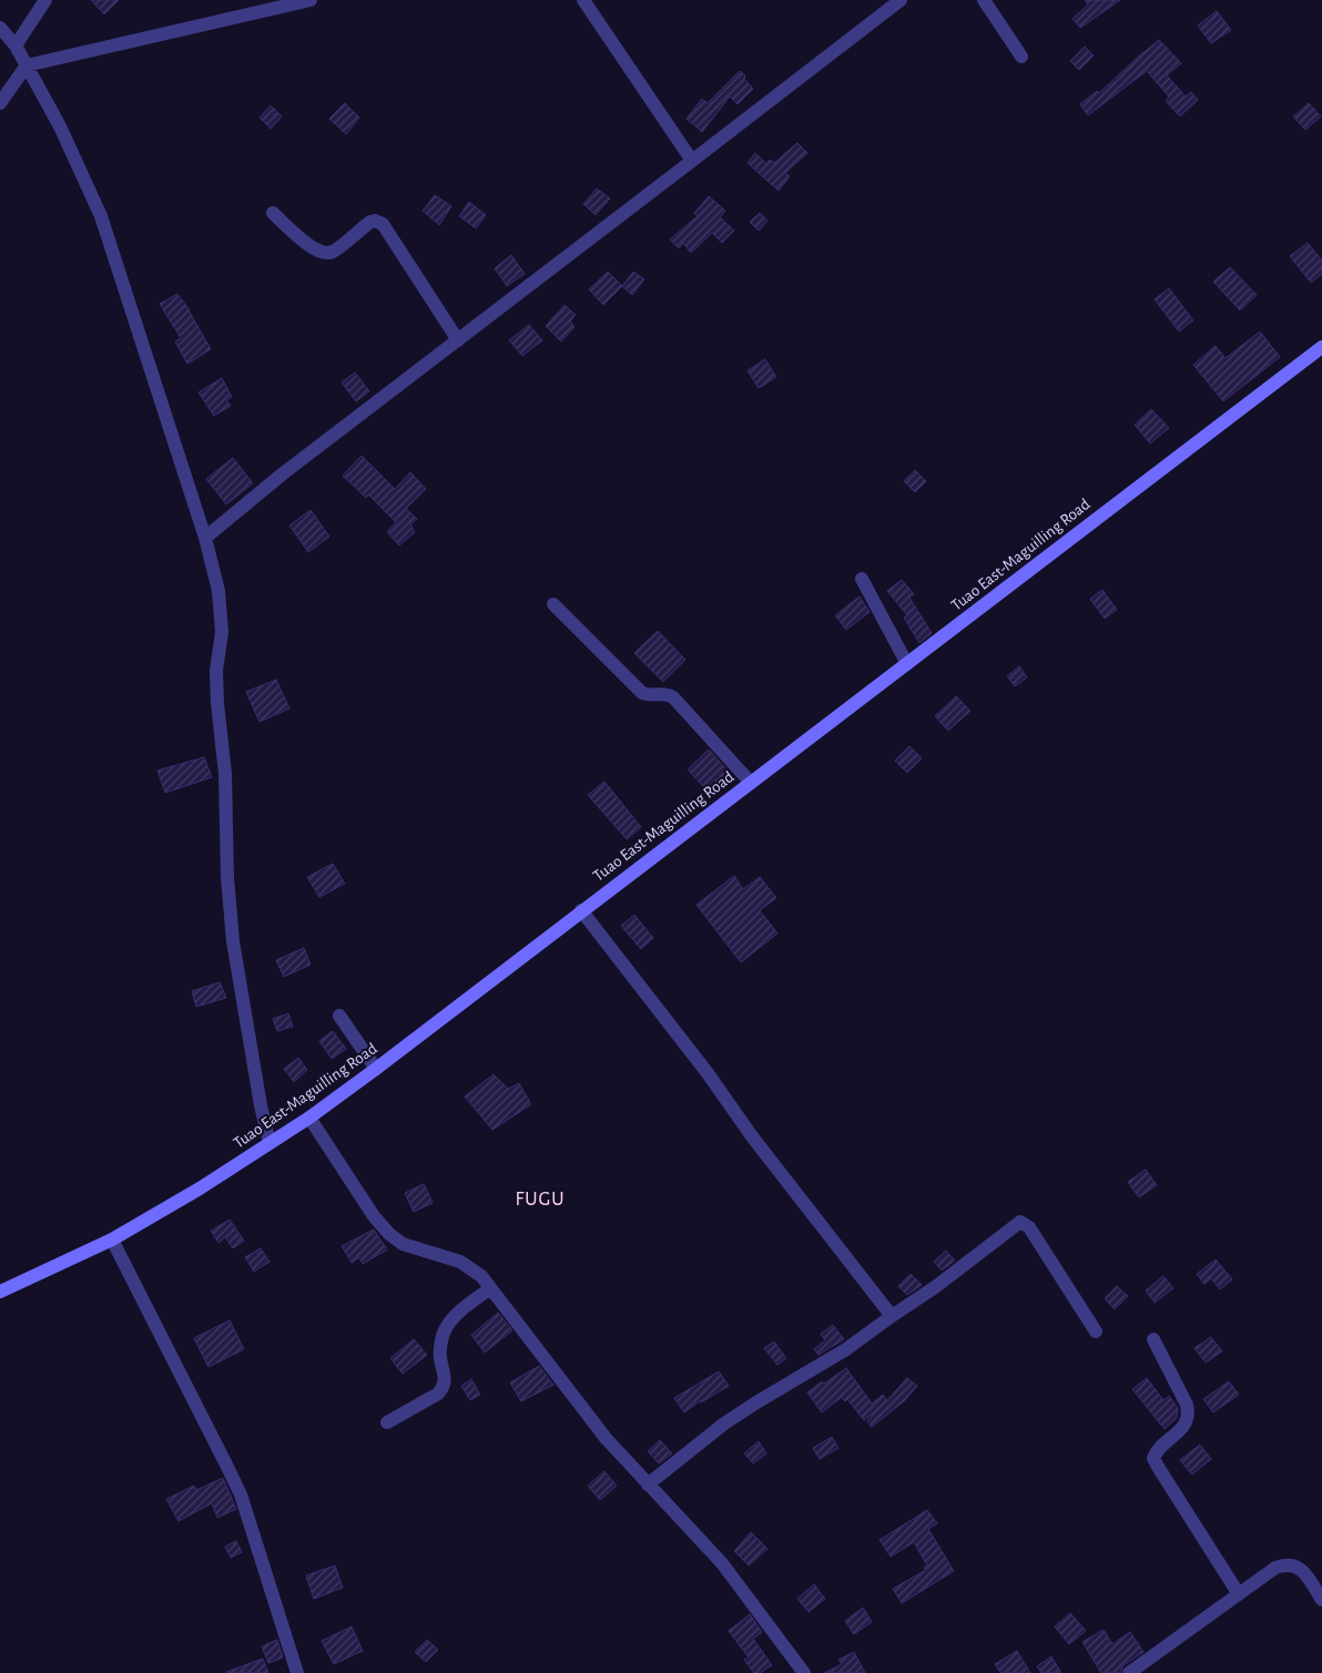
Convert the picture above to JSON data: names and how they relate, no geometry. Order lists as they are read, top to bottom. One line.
{"streets":{"main road":["Tuao East-Maguilling Road"]},"districts":["FUGU"]}
